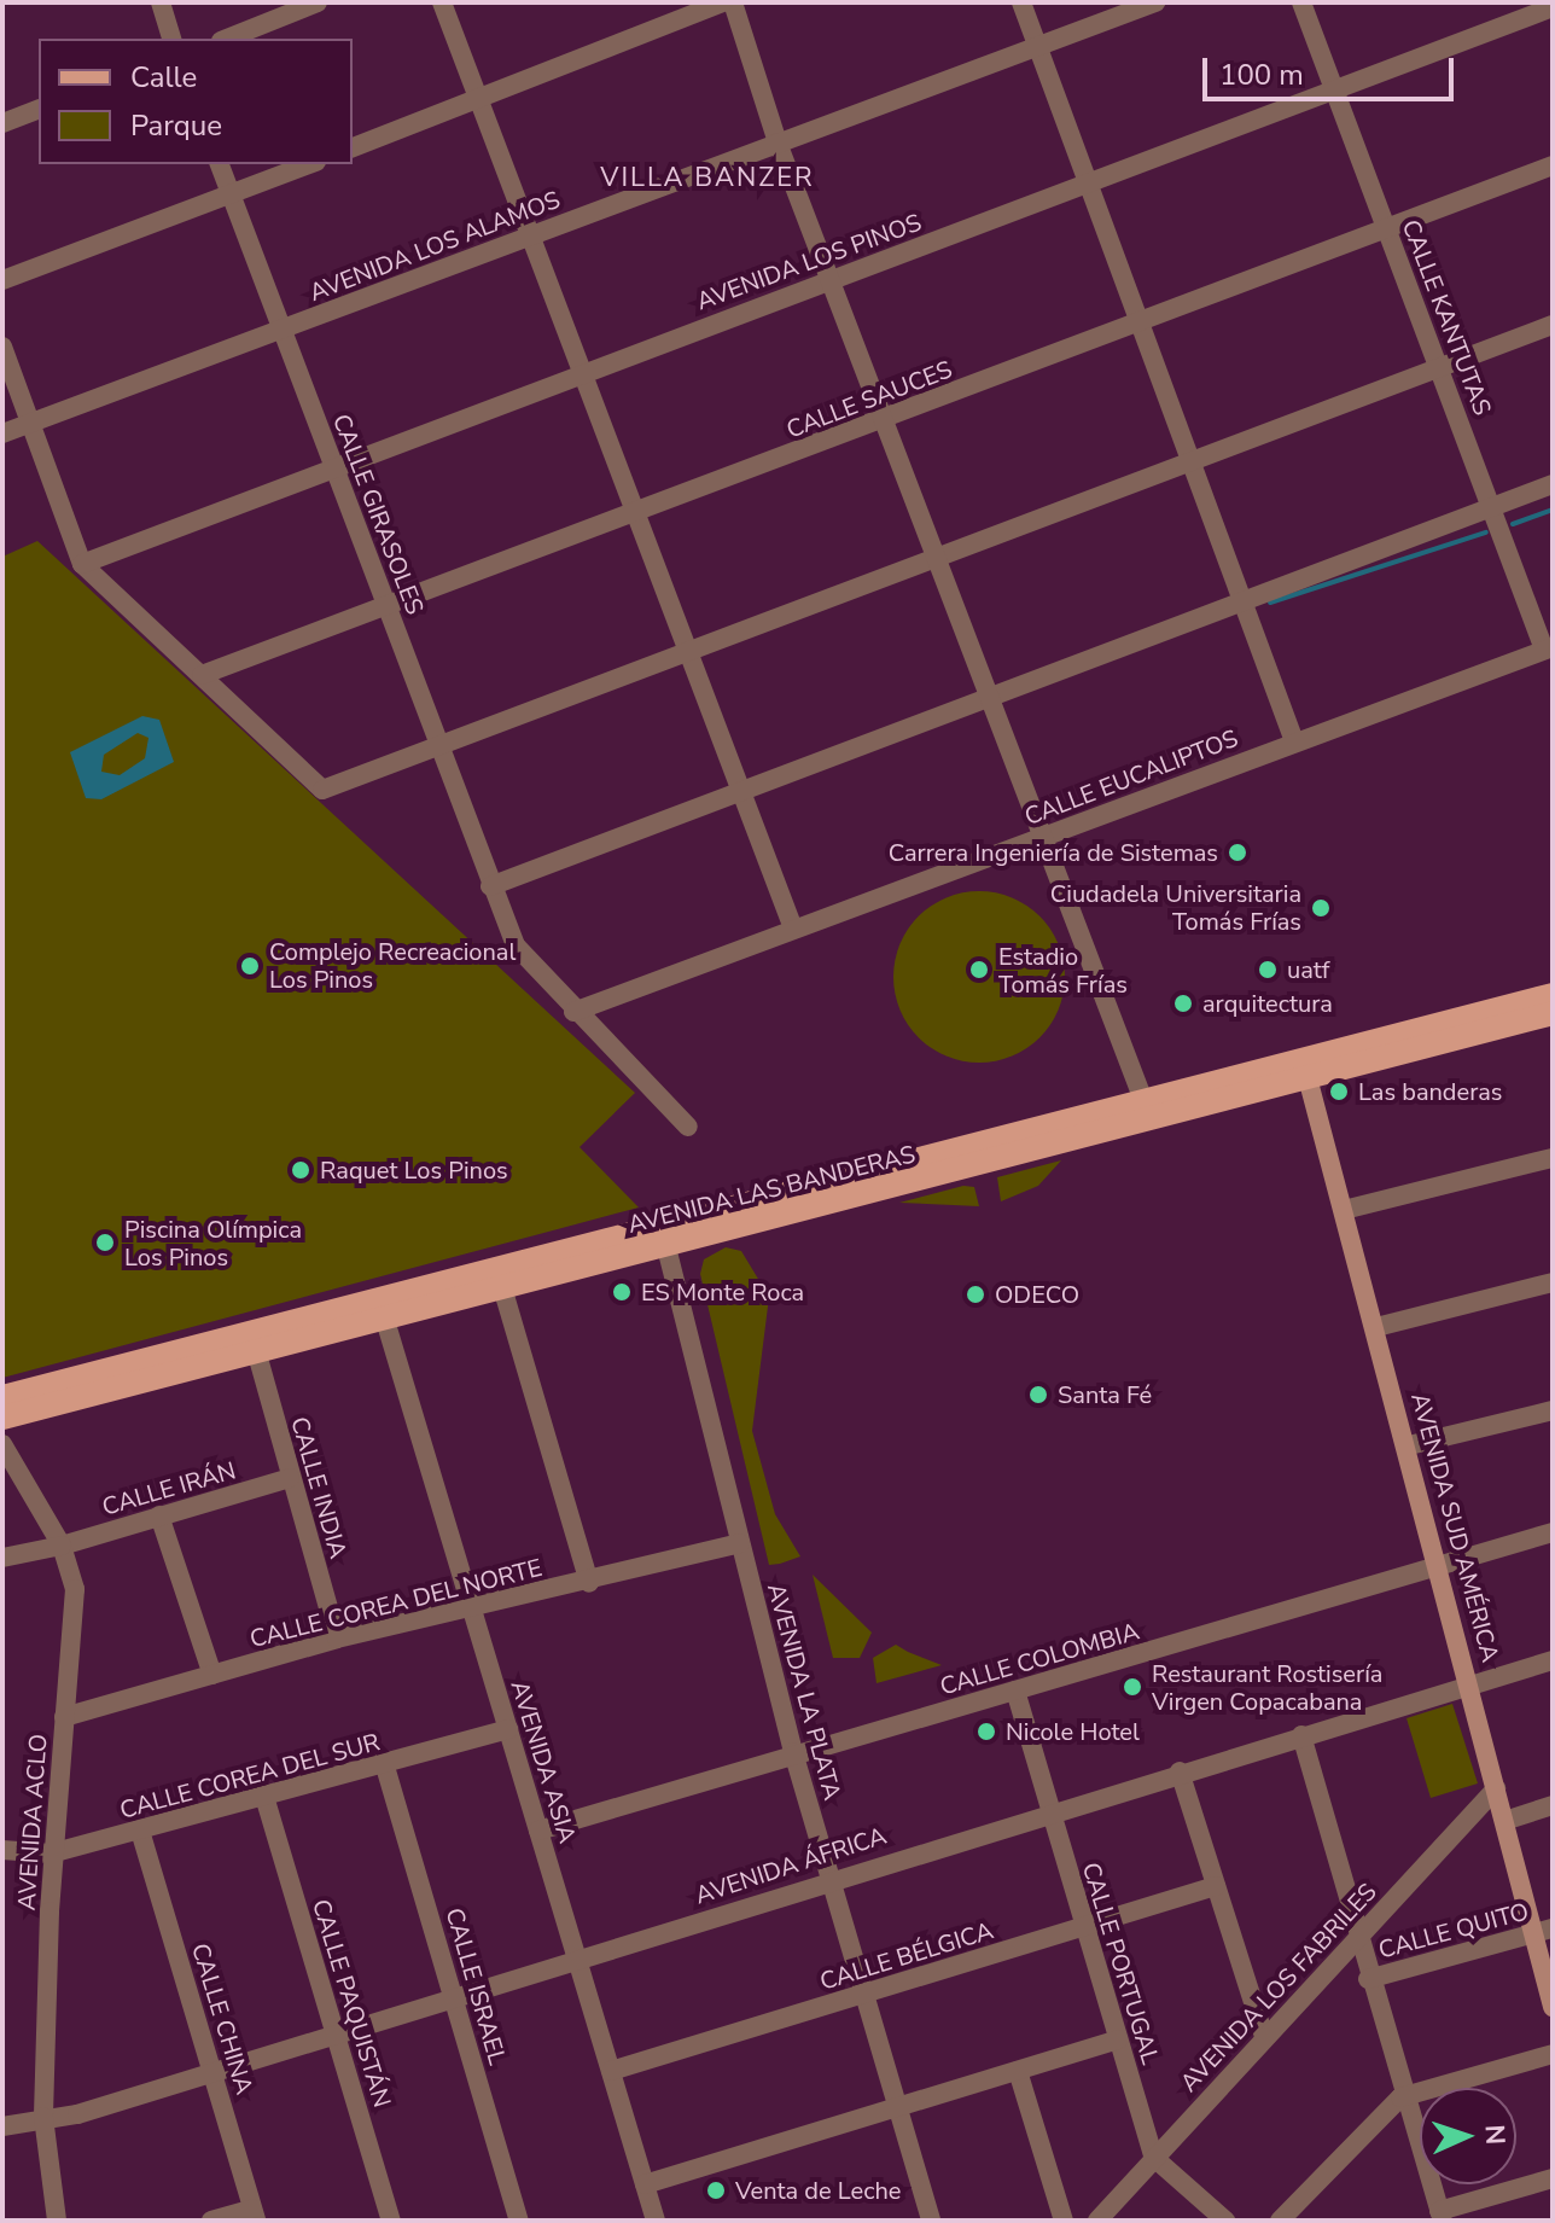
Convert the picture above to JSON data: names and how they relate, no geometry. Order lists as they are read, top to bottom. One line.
{"streets":{"main road":["AVENIDA LAS BANDERAS","AVENIDA SUD AMÉRICA"],"street":["AVENIDA LOS ALAMOS","AVENIDA LOS PINOS","CALLE KANTUTAS","CALLE SAUCES","CALLE GIRASOLES","CALLE EUCALIPTOS","CALLE INDIA","CALLE IRÁN","CALLE COREA DEL NORTE","CALLE COLOMBIA","AVENIDA LA PLATA","AVENIDA ASIA","CALLE COREA DEL SUR","AVENIDA ACLO","AVENIDA ÁFRICA","CALLE QUITO","CALLE BÉLGICA","CALLE PORTUGAL","CALLE ISRAEL","AVENIDA LOS FABRILES","CALLE PAQUISTÁN","CALLE CHINA"]},"crossings":[["AVENIDA LOS ALAMOS","CALLE GIRASOLES"],["AVENIDA LOS PINOS","CALLE KANTUTAS"],["AVENIDA LOS PINOS","CALLE GIRASOLES"],["CALLE KANTUTAS","CALLE SAUCES"],["CALLE KANTUTAS","CALLE EUCALIPTOS"],["CALLE SAUCES","CALLE GIRASOLES"],["CALLE GIRASOLES","CALLE EUCALIPTOS"],["AVENIDA LAS BANDERAS","CALLE INDIA"],["AVENIDA LAS BANDERAS","AVENIDA SUD AMÉRICA"],["AVENIDA LAS BANDERAS","AVENIDA LA PLATA"],["AVENIDA LAS BANDERAS","AVENIDA ASIA"],["CALLE INDIA","CALLE IRÁN"],["CALLE INDIA","CALLE COREA DEL NORTE"],["CALLE IRÁN","AVENIDA ACLO"],["AVENIDA SUD AMÉRICA","CALLE COLOMBIA"],["AVENIDA SUD AMÉRICA","AVENIDA ÁFRICA"],["AVENIDA SUD AMÉRICA","CALLE QUITO"],["AVENIDA SUD AMÉRICA","AVENIDA LOS FABRILES"],["CALLE COREA DEL NORTE","AVENIDA LA PLATA"],["CALLE COREA DEL NORTE","AVENIDA ASIA"],["CALLE COREA DEL NORTE","AVENIDA ACLO"],["CALLE COLOMBIA","AVENIDA LA PLATA"],["CALLE COLOMBIA","AVENIDA ASIA"],["CALLE COLOMBIA","CALLE PORTUGAL"],["AVENIDA LA PLATA","AVENIDA ÁFRICA"],["AVENIDA LA PLATA","CALLE BÉLGICA"],["AVENIDA ASIA","CALLE COREA DEL SUR"],["AVENIDA ASIA","AVENIDA ÁFRICA"],["AVENIDA ASIA","CALLE BÉLGICA"],["CALLE COREA DEL SUR","AVENIDA ACLO"],["CALLE COREA DEL SUR","CALLE ISRAEL"],["CALLE COREA DEL SUR","CALLE PAQUISTÁN"],["CALLE COREA DEL SUR","CALLE CHINA"],["AVENIDA ACLO","AVENIDA ÁFRICA"],["AVENIDA ÁFRICA","CALLE PORTUGAL"],["AVENIDA ÁFRICA","CALLE ISRAEL"],["AVENIDA ÁFRICA","CALLE PAQUISTÁN"],["AVENIDA ÁFRICA","CALLE CHINA"],["CALLE BÉLGICA","CALLE PORTUGAL"],["CALLE PORTUGAL","AVENIDA LOS FABRILES"]],"districts":["VILLA BANZER"],"places":["Carrera Ingeniería de Sistemas","Ciudadela Universitaria Tomás Frías","Complejo Recreacional Los Pinos","Estadio Tomás Frías","uatf","arquitectura","Las banderas","Raquet Los Pinos","Piscina Olímpica Los Pinos","ES Monte Roca","ODECO","Santa Fé","Restaurant Rostisería Virgen Copacabana","Nicole Hotel","Venta de Leche"],"legend":["Calle","Parque"],"scale_bar":"100 m","north":"right"}
